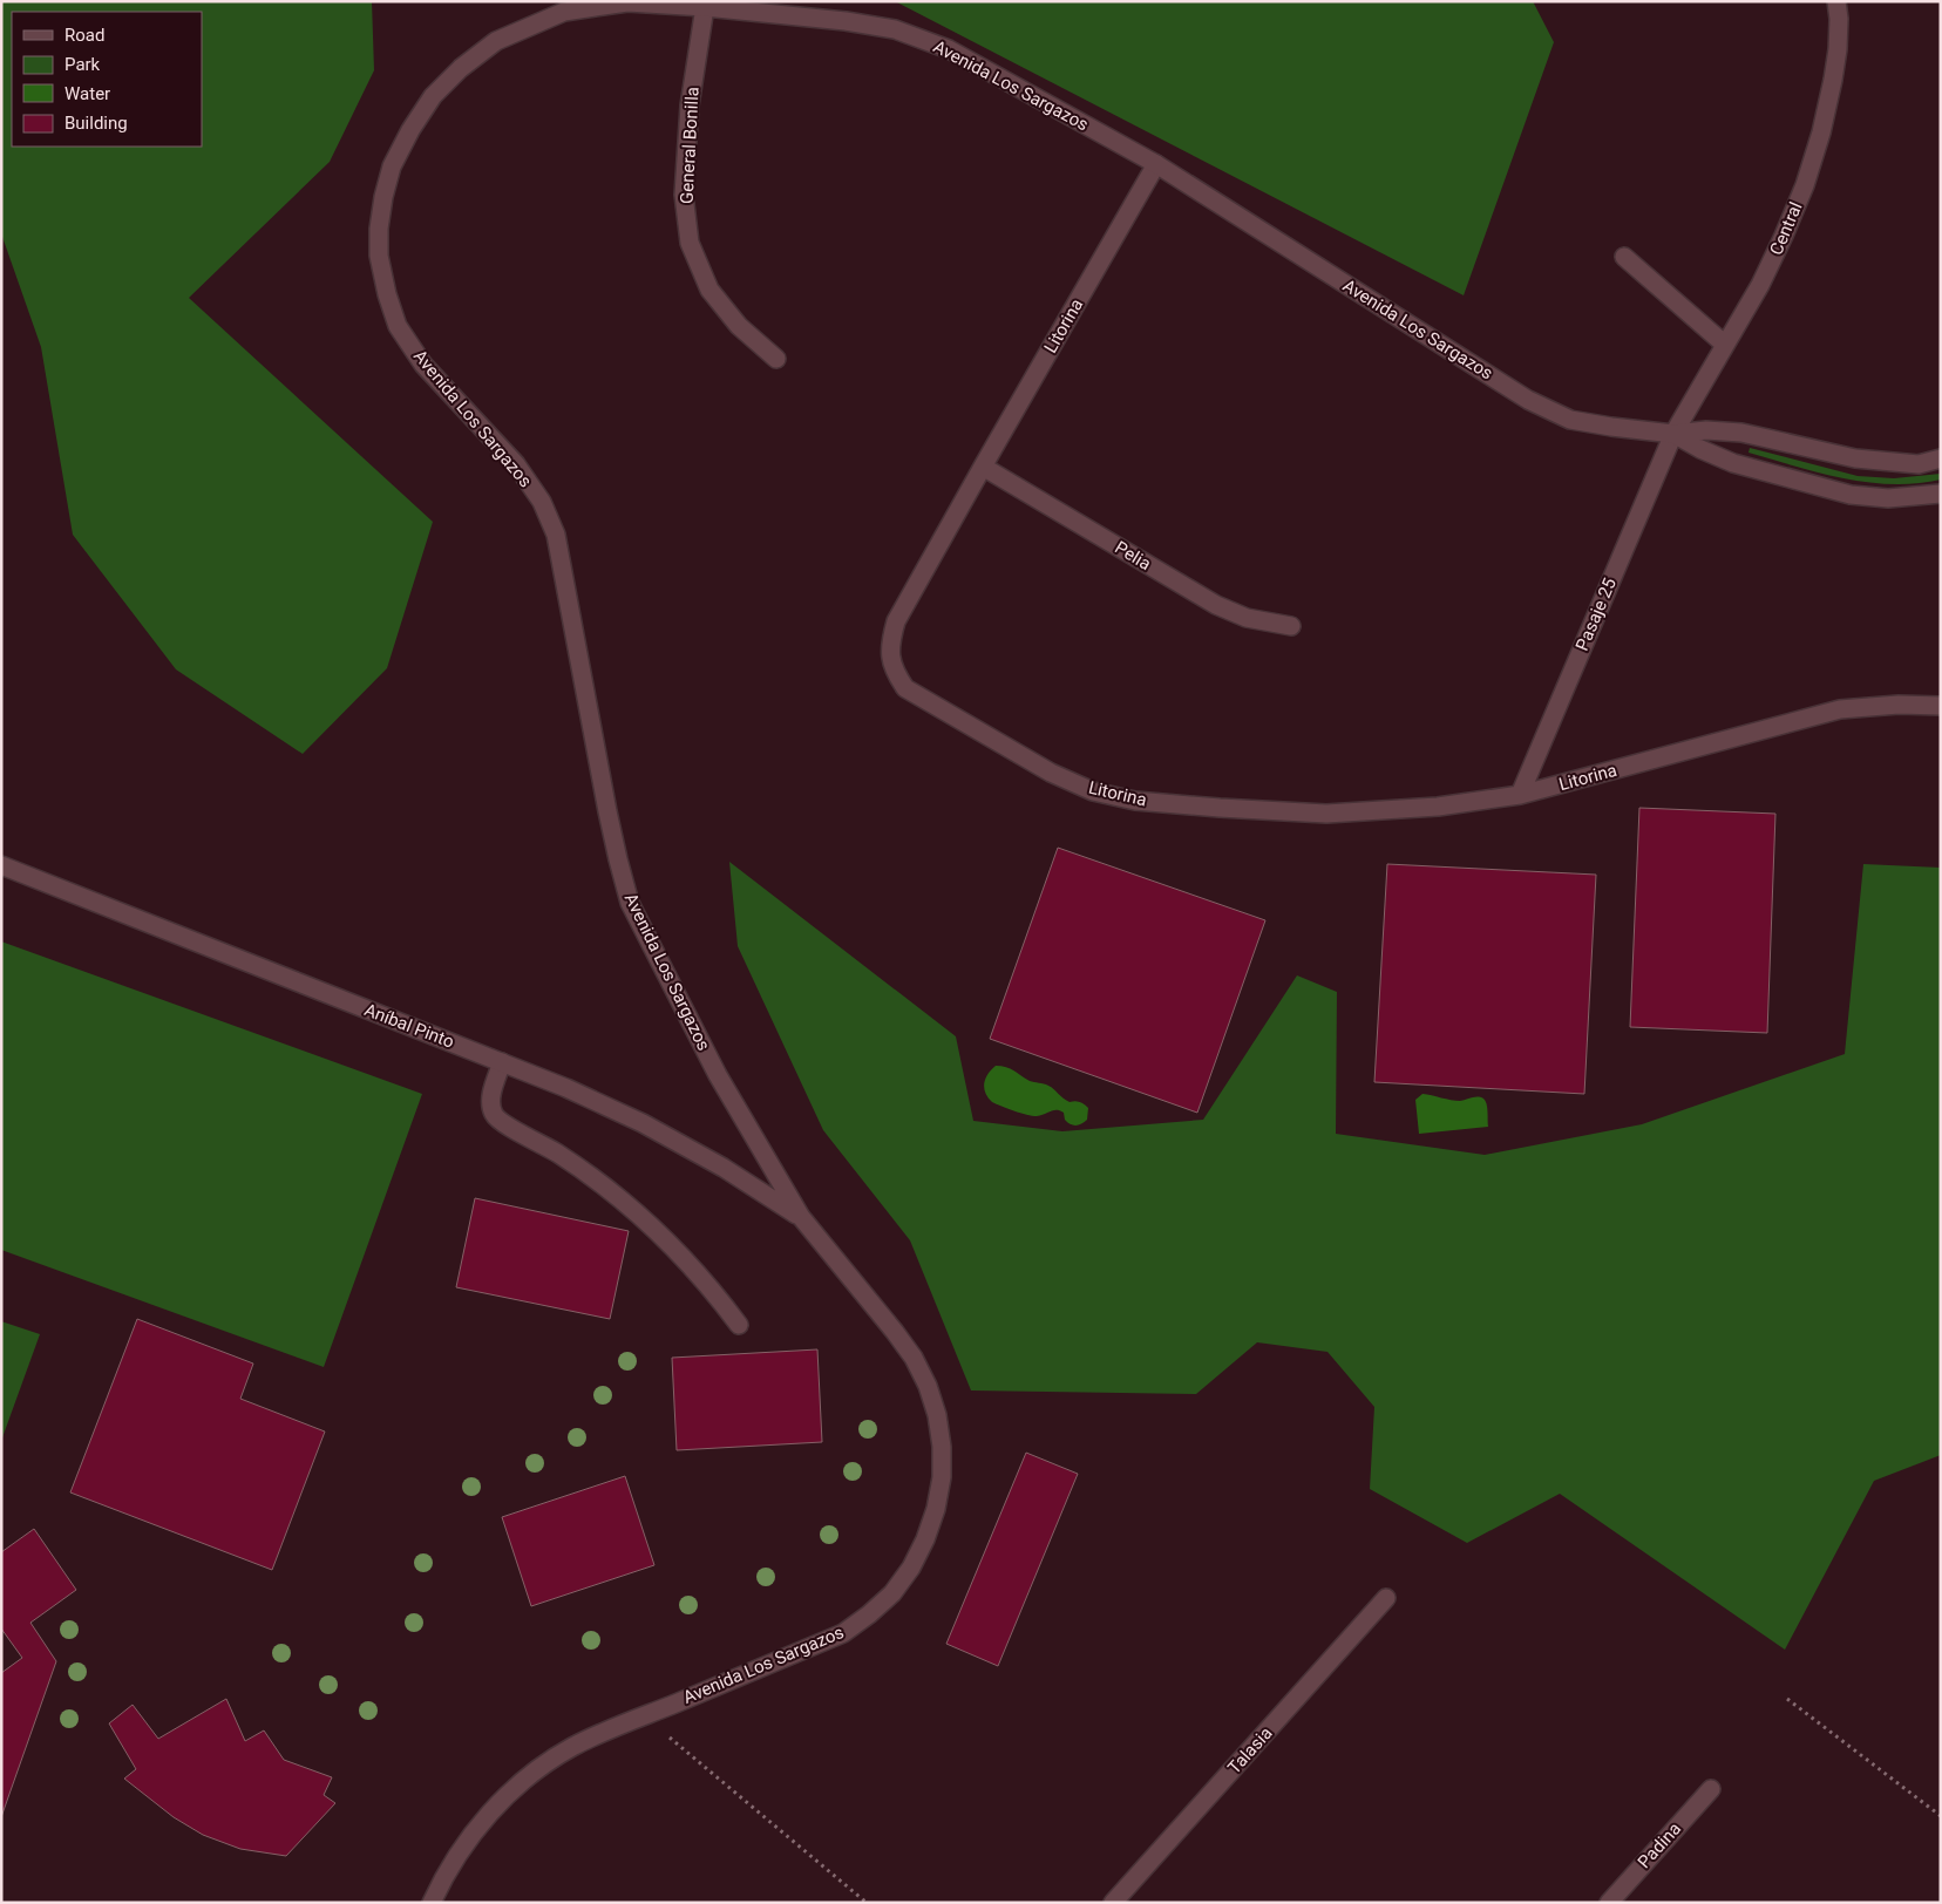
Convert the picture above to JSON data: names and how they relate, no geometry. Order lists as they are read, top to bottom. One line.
{"streets":{"street":["Avenida Los Sargazos","General Bonilla","Central","Litorina","Pelia","Pasaje 25","Aníbal Pinto","Talasia","Padina"]},"crossings":[["Avenida Los Sargazos","General Bonilla"],["Avenida Los Sargazos","Central"],["Avenida Los Sargazos","Litorina"],["Avenida Los Sargazos","Pasaje 25"],["Avenida Los Sargazos","Aníbal Pinto"],["Central","Pasaje 25"],["Litorina","Pelia"],["Litorina","Pasaje 25"]],"legend":["Road","Park","Water","Building"]}
